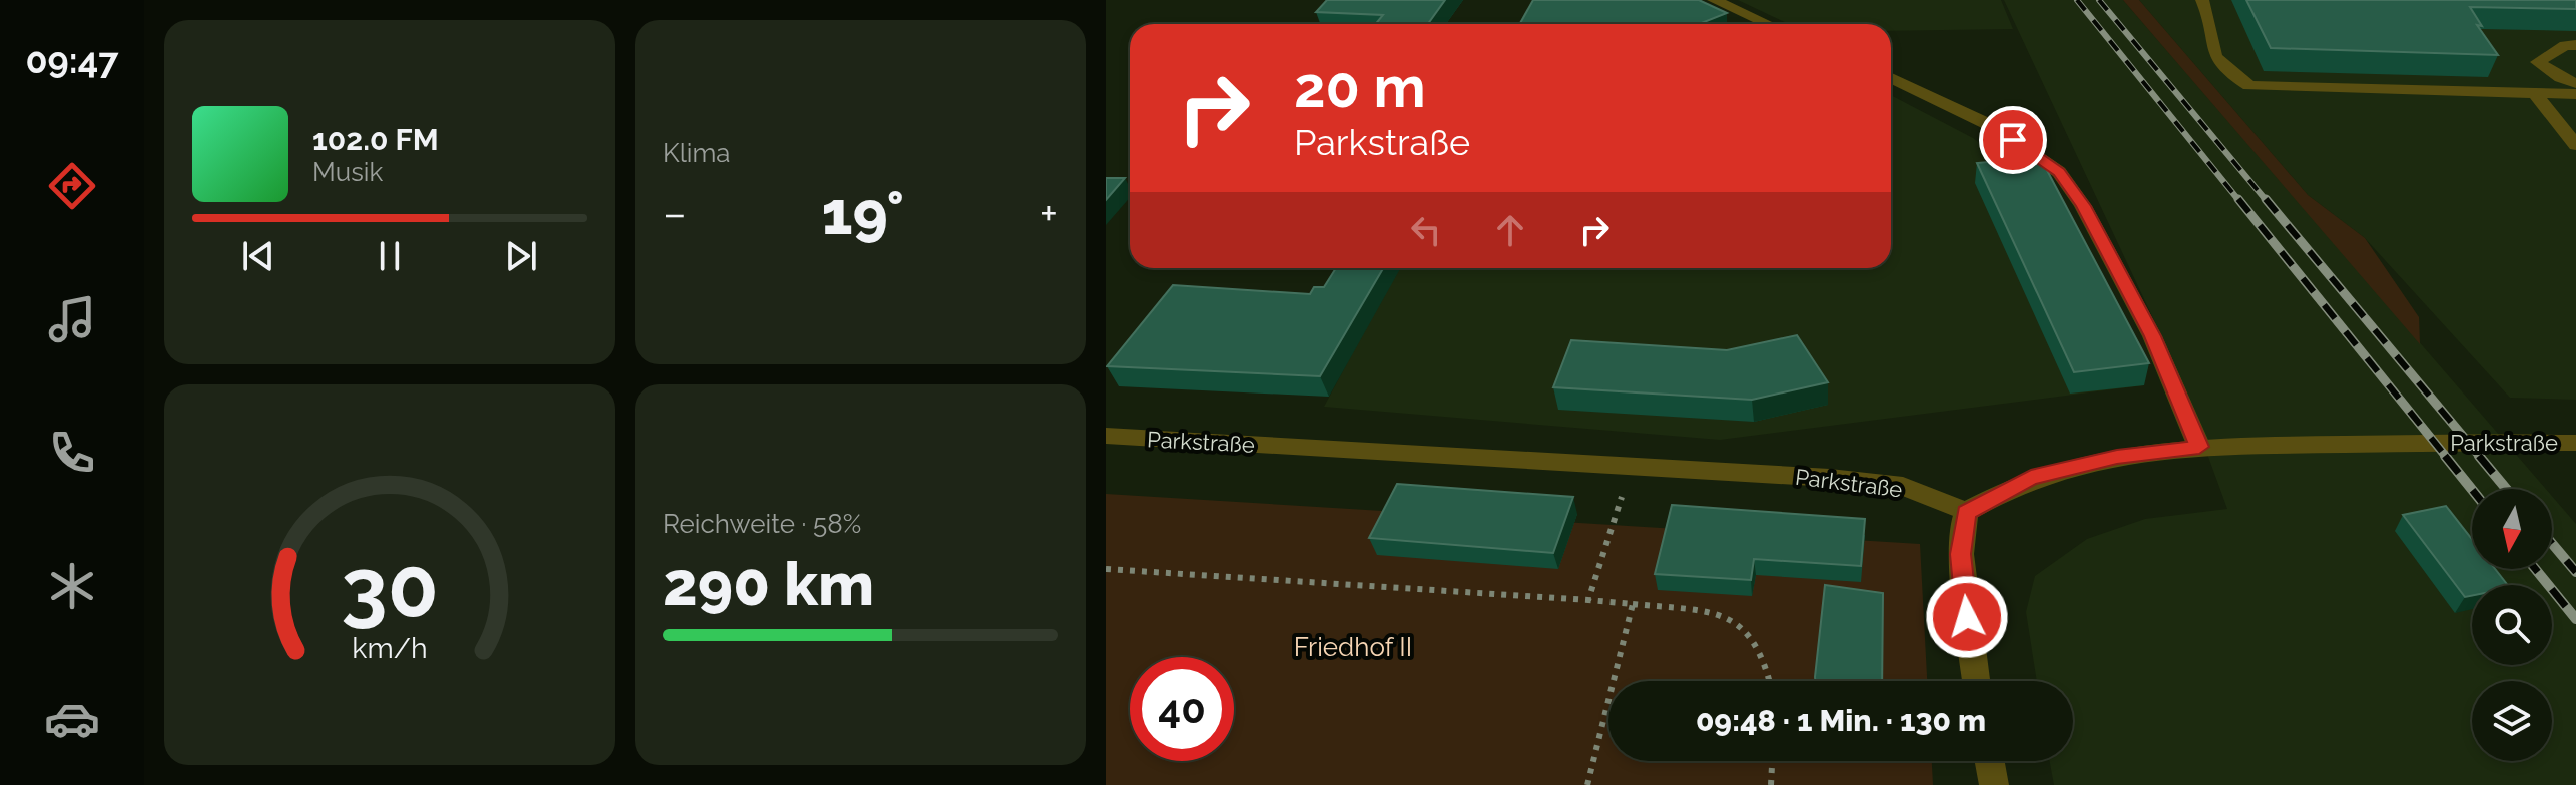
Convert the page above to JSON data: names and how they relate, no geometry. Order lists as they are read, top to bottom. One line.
{"streets":{"street":["Parkstraße"]},"parks":["Friedhof II"],"north":"bottom","page":{"tabs":"09:47","tile":["Klima",["Reichweite · 58%","290 km"]],"turn":["20 m","Parkstraße"],"song":["102.0 FM","Musik"],"heat":["−","19°","+"],"limit":"40","trip":"09:48 · 1 Min. · 130 m","gauge":["30","km/h"]}}
